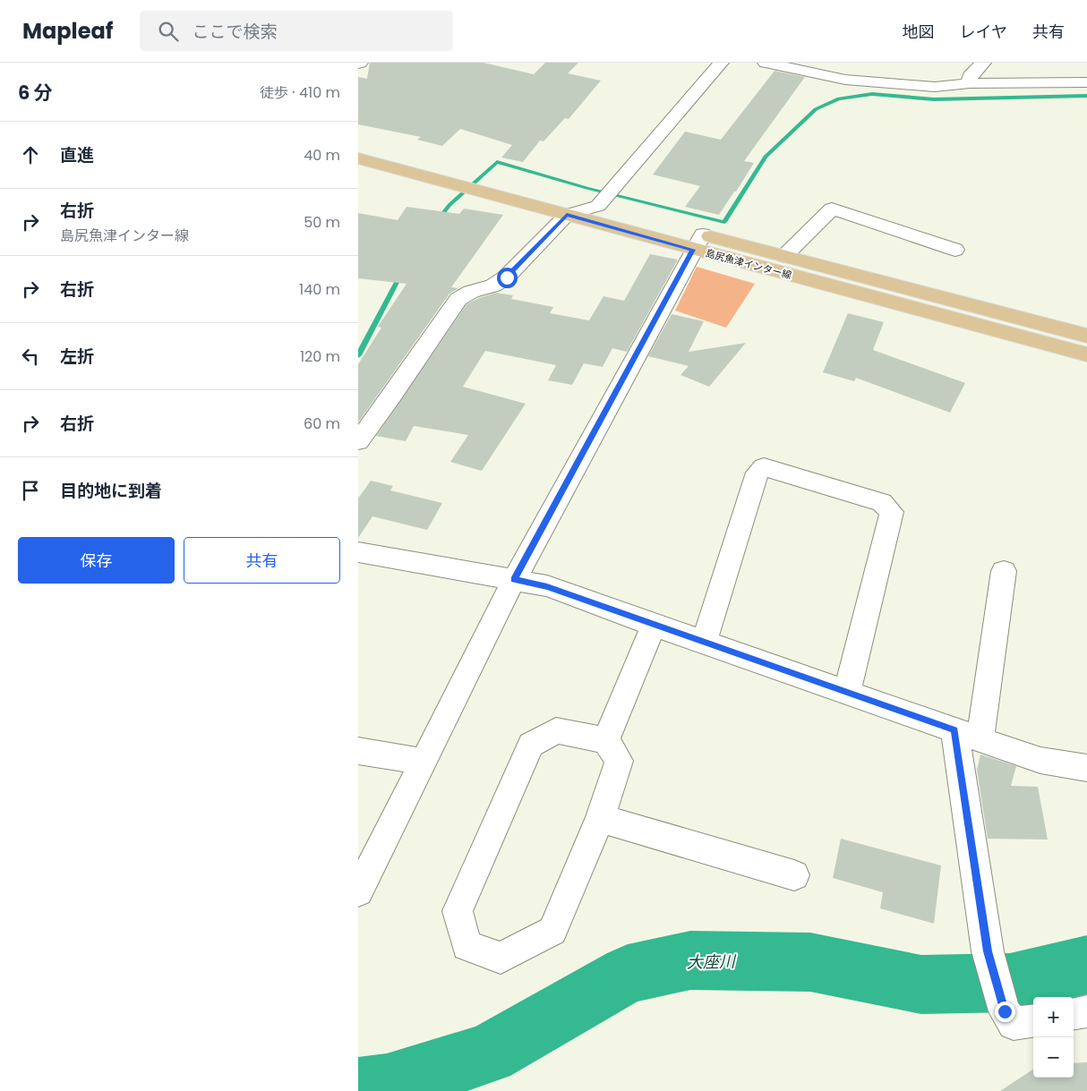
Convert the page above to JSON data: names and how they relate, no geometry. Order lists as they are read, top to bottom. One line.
{"streets":{"main road":["島尻魚津インター線"]},"water":["大座川"],"page":{"header":"Mapleaf","search":"ここで検索","nav":["地図","レイヤ","共有"],"heading":["6 分","徒歩 · 410 m"],"list":[["直進","40 m"],["右折","島尻魚津インター線","50 m"],["右折","140 m"],["左折","120 m"],["右折","60 m"],"目的地に到着"],"buttons":["保存","共有"],"map_buttons":["+","−"]}}
